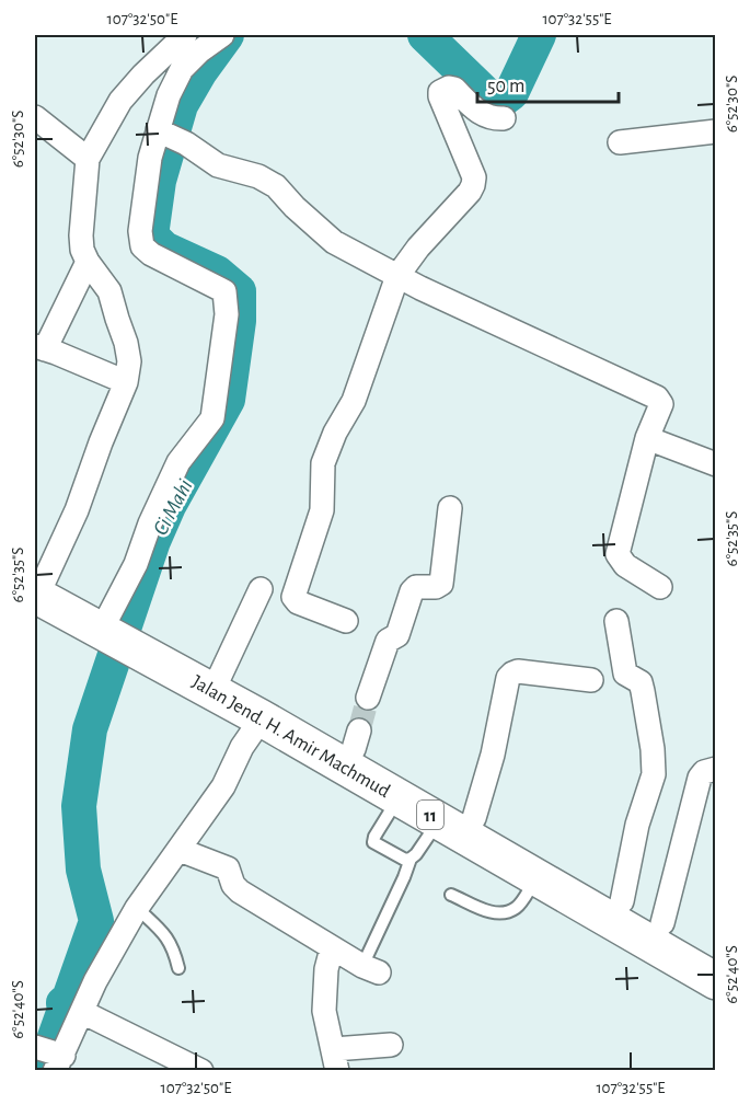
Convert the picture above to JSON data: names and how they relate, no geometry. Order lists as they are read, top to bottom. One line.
{"streets":{"highway":["Jalan Jend. H. Amir Machmud","11"]},"water":["Ci Mahi"],"scale_bar":"50 m","coordinates":["107°32'50\"E","107°32'55\"E","6°52'30\"S","6°52'35\"S","6°52'40\"S"]}
